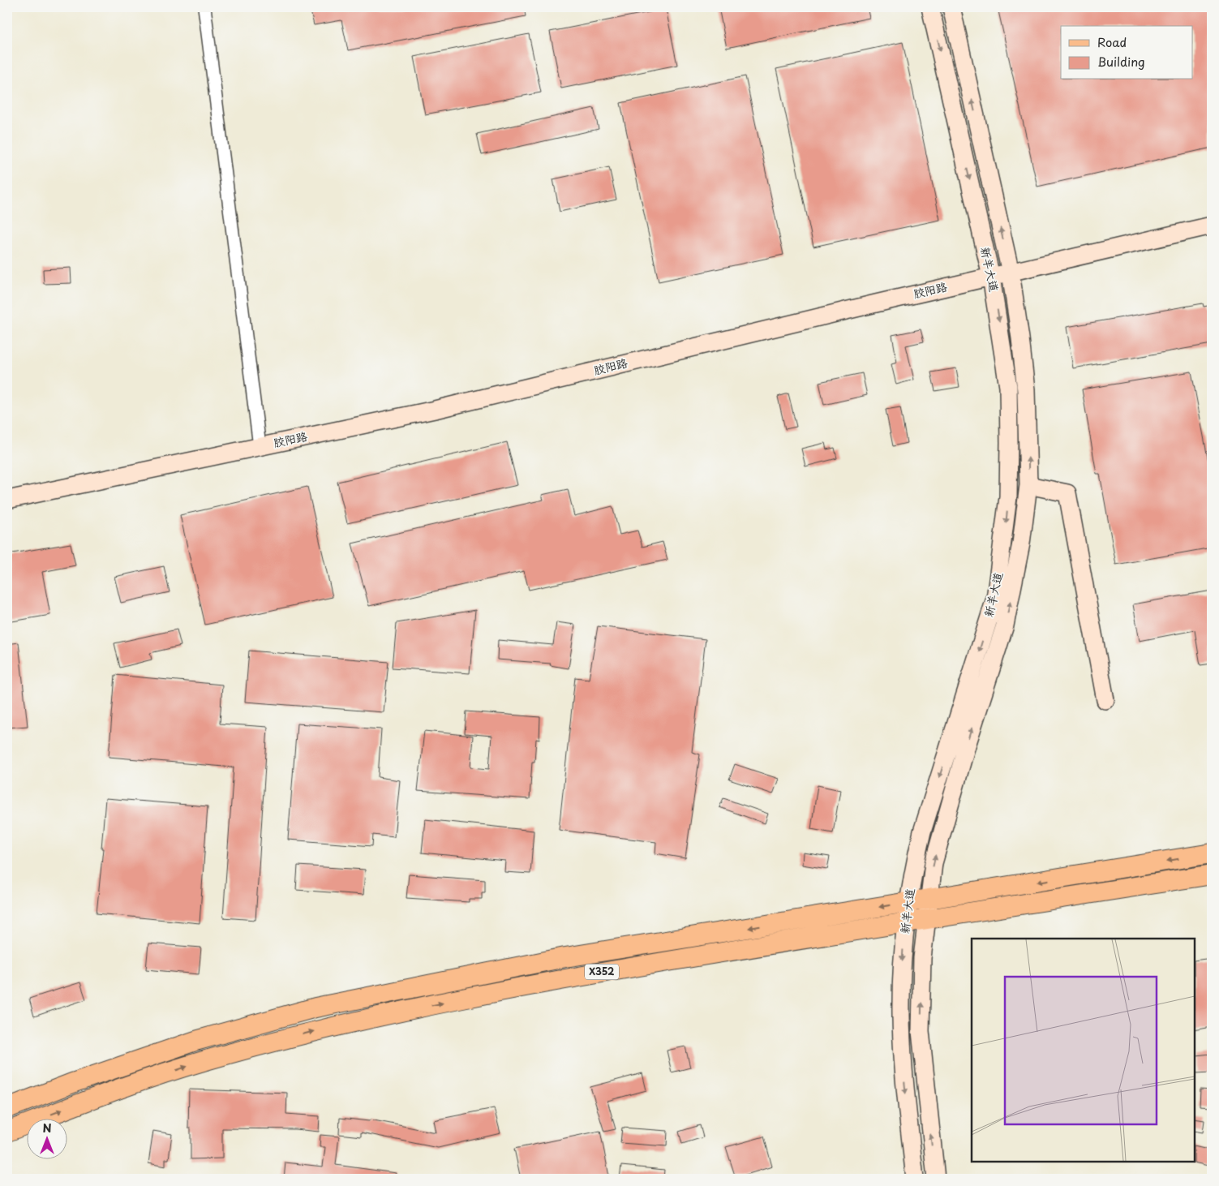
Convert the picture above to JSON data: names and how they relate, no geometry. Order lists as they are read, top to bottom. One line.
{"streets":{"main road":["新羊大道","胶阳路","X352"]},"crossings":[["新羊大道","胶阳路"],["新羊大道","X352"]],"legend":["Road","Building"],"north":"top"}
